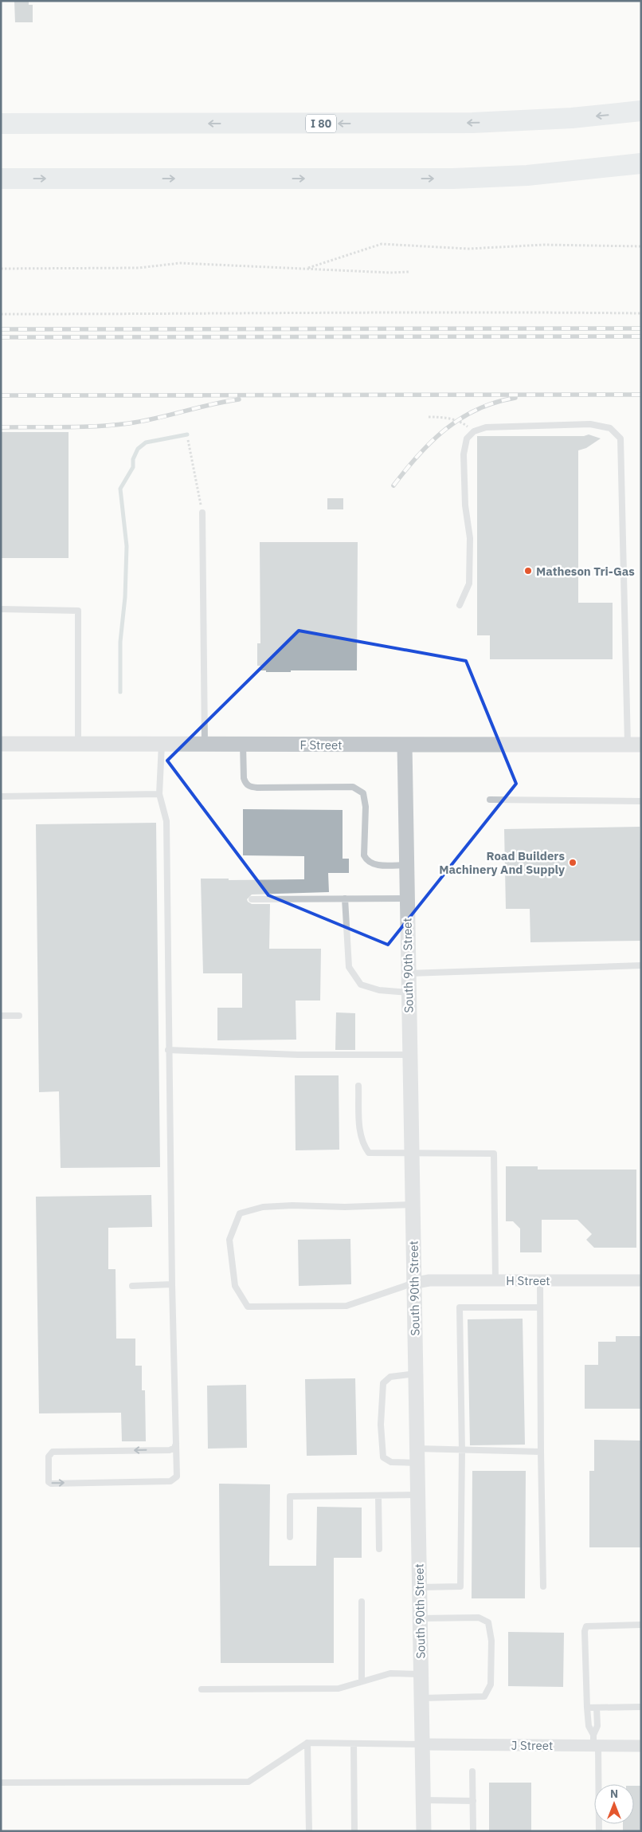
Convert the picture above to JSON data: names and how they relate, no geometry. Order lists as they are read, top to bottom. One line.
{"streets":{"highway":["I 80"],"street":["F Street","South 90th Street","H Street","J Street"]},"crossings":[["F Street","South 90th Street"],["South 90th Street","H Street"],["South 90th Street","J Street"]],"places":["Matheson Tri-Gas","Road Builders Machinery And Supply"],"north":"top"}
